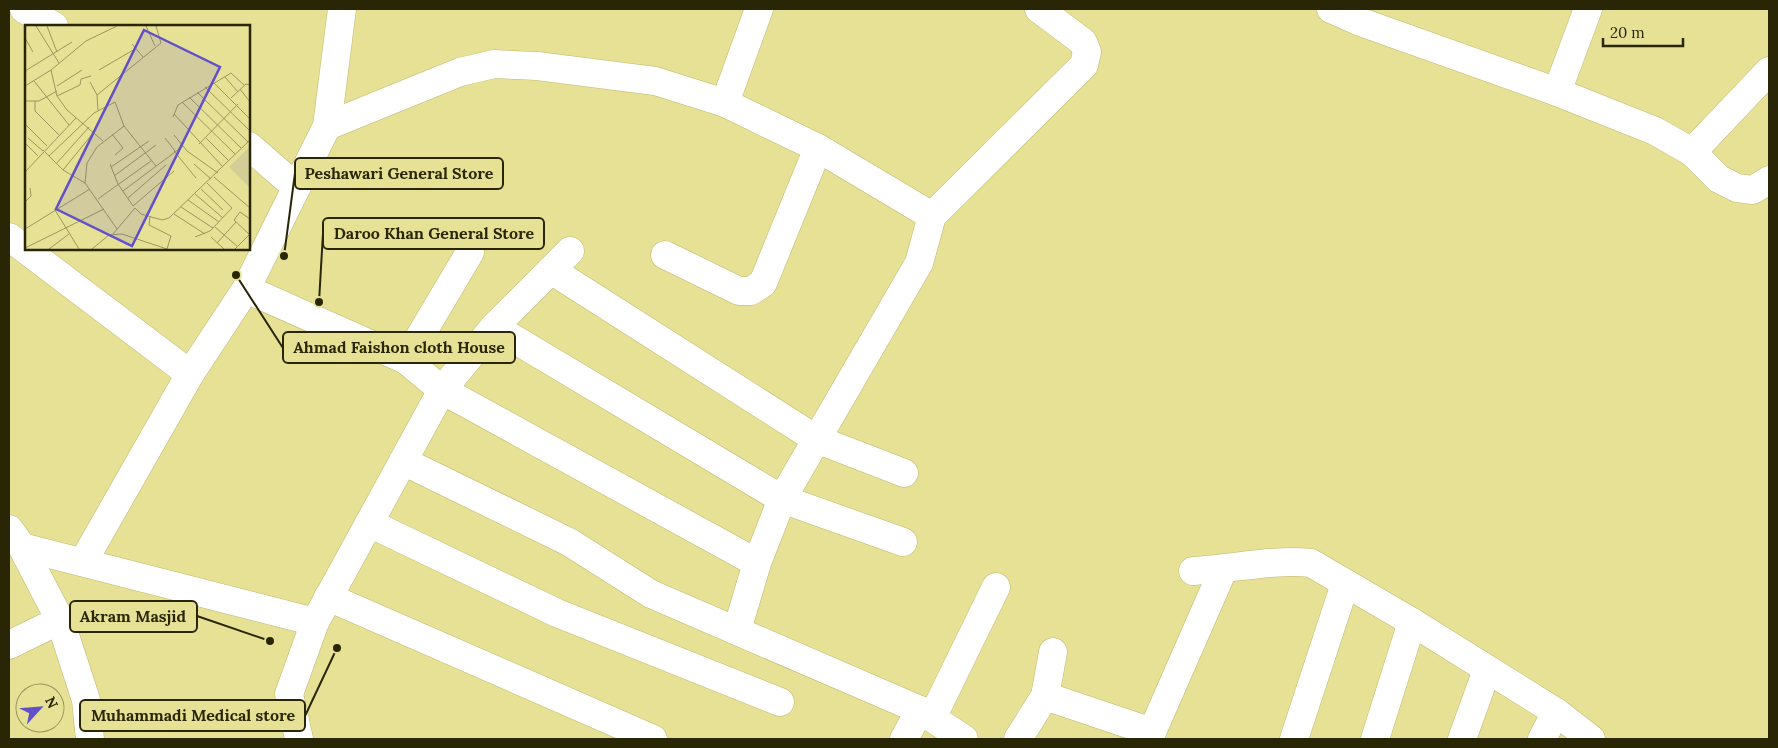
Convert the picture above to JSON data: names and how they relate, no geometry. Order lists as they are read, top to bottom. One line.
{"places":["Peshawari General Store","Ahmad Faishon cloth House","Daroo Khan General Store","Akram Masjid","Muhammadi Medical store"],"scale_bar":"20 m","north":"top right"}
